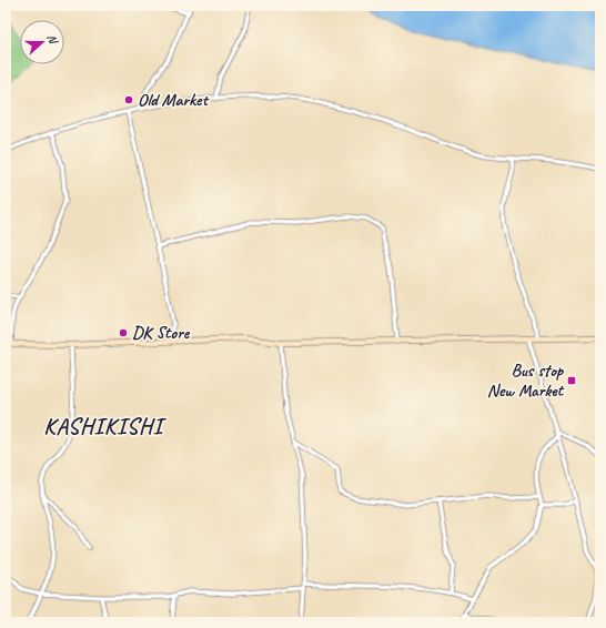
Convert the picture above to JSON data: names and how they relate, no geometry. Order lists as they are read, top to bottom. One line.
{"districts":["KASHIKISHI"],"places":{"other":["Old Market","DK Store"],"transit":["Bus stop New Market"]},"north":"right"}
